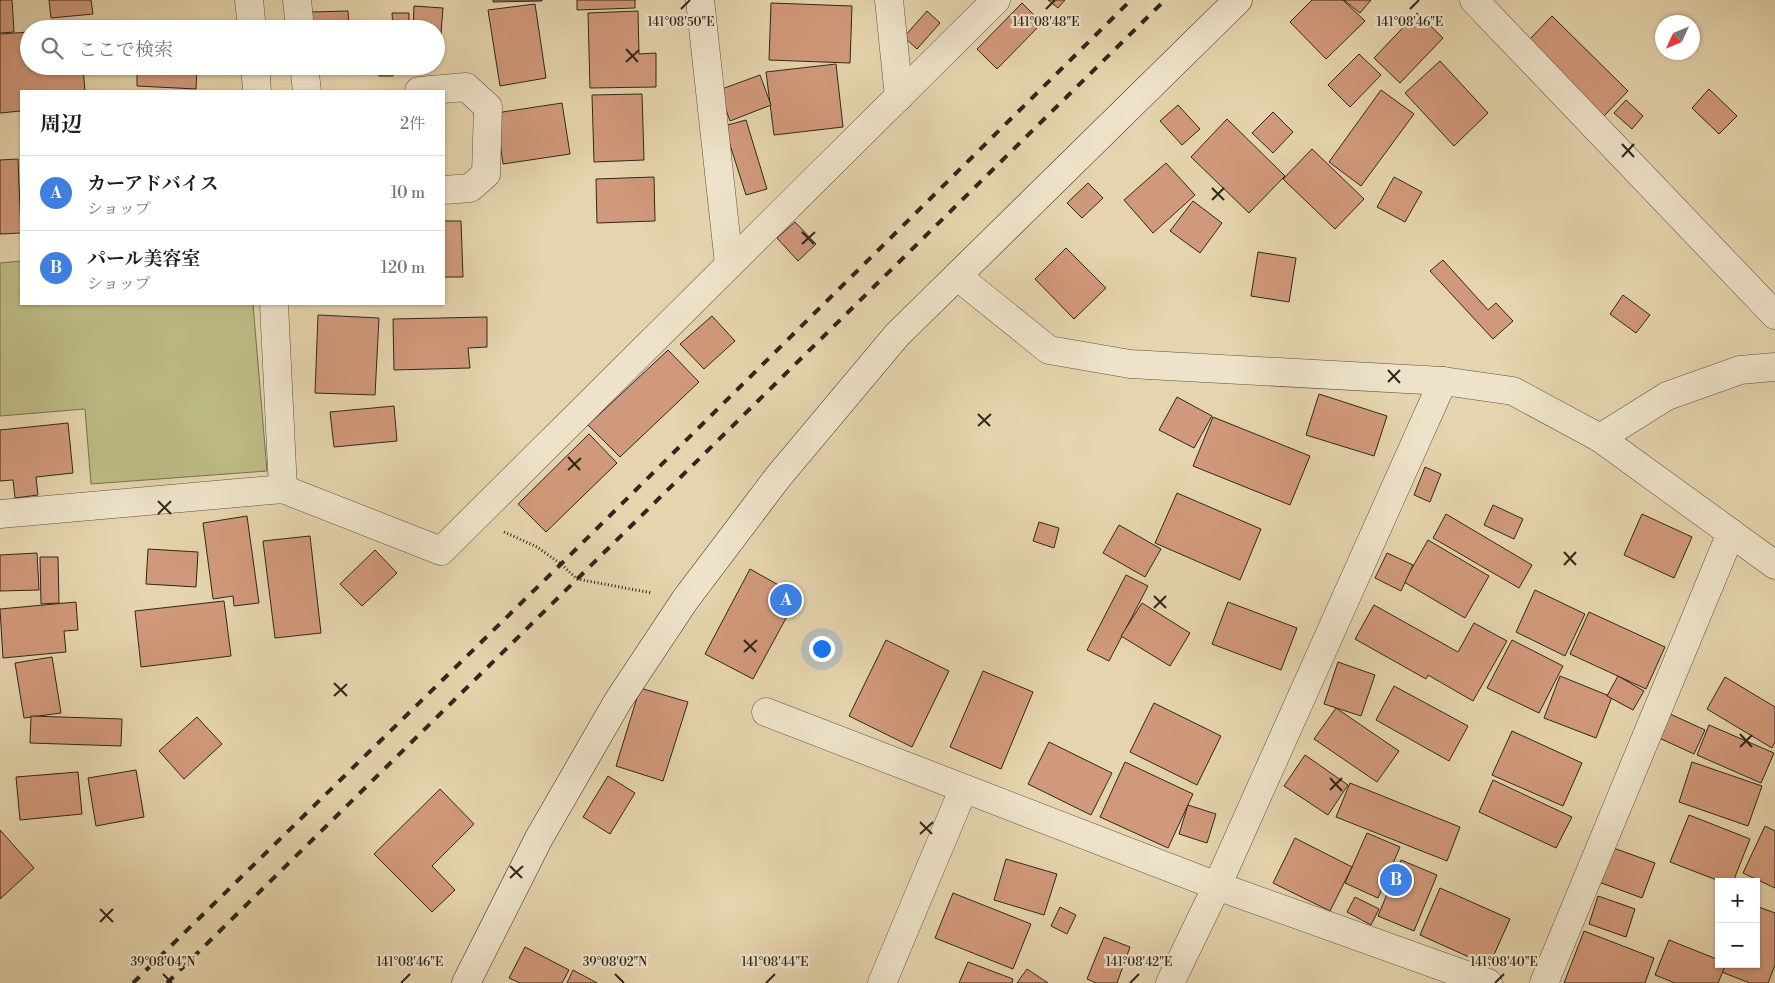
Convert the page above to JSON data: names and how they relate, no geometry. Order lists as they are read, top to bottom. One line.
{"north":"bottom left","page":{"search":"ここで検索","heading":["周辺","2件"],"list":[{"mark":"A","name":"カーアドバイス","note":"ショップ","value":"10 m"},{"mark":"B","name":"パール美容室","note":"ショップ","value":"120 m"}],"pins":["A","B"],"map_buttons":["+","−"]},"coordinates":["141°08'50\"E","141°08'48\"E","141°08'46\"E","39°08'04\"N","39°08'02\"N","141°08'44\"E","141°08'42\"E","141°08'40\"E"]}
